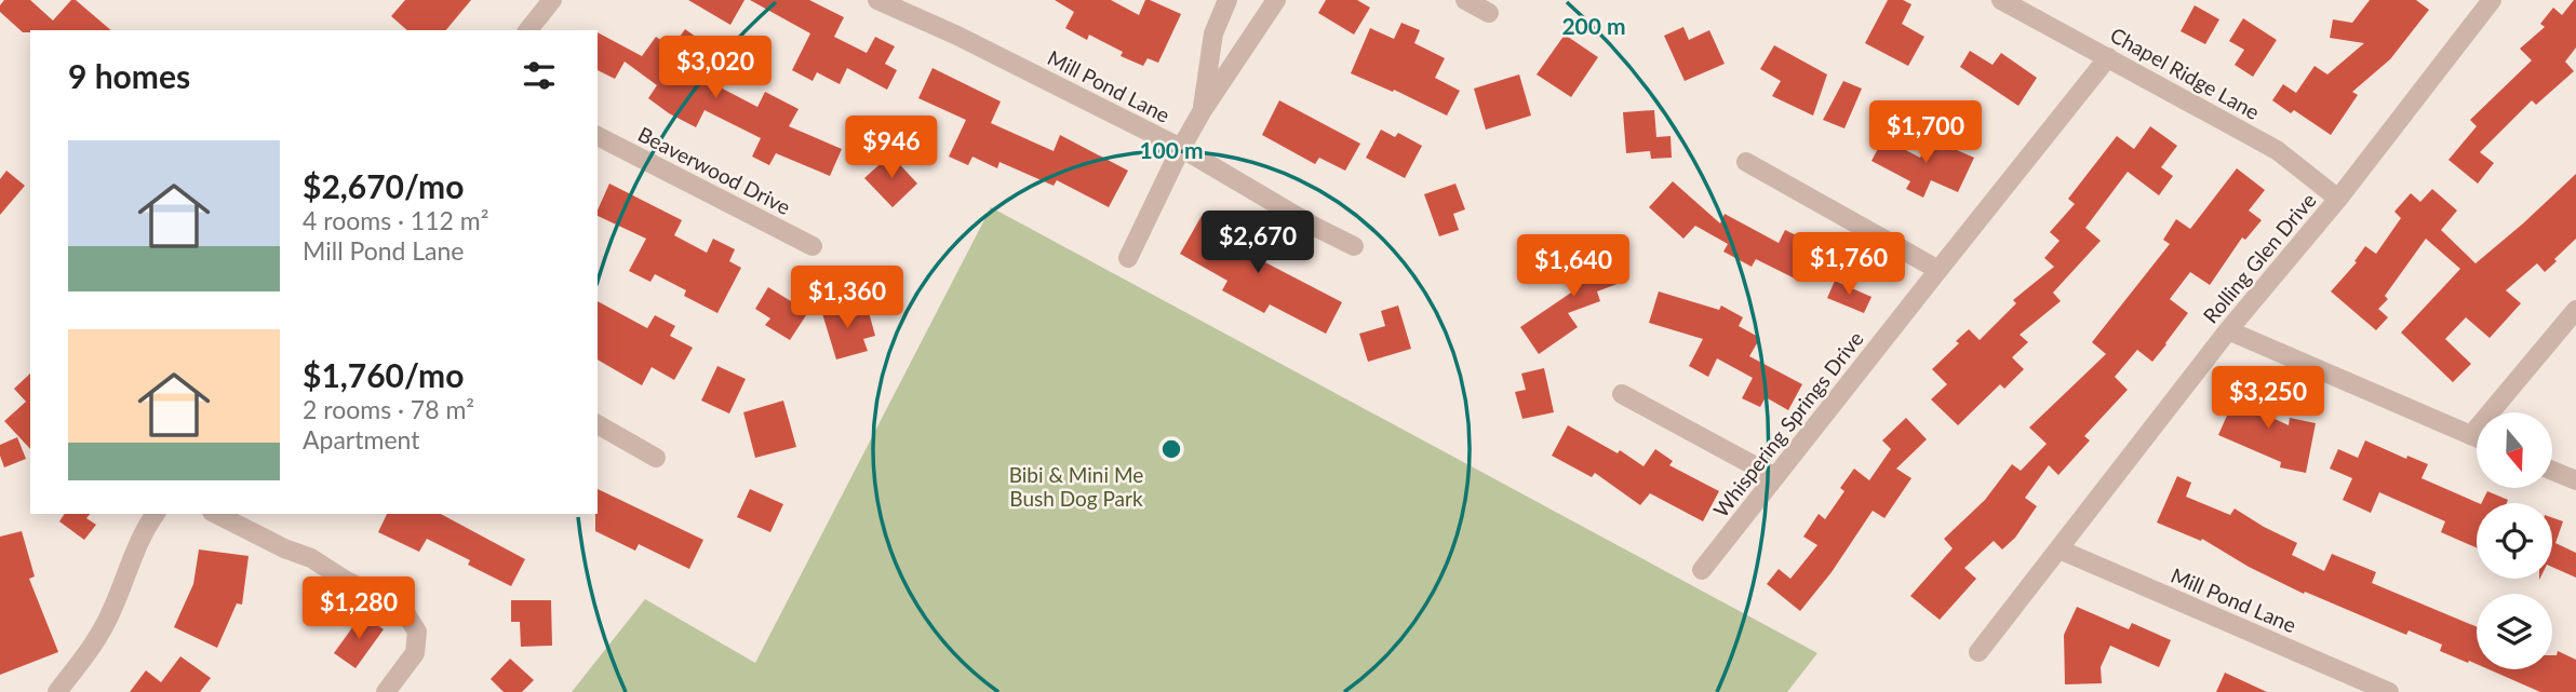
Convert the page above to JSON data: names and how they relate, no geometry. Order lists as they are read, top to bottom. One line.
{"streets":{"street":["Chapel Ridge Lane","Mill Pond Lane","Beaverwood Drive","Rolling Glen Drive","Whispering Springs Drive"]},"crossings":[["Chapel Ridge Lane","Rolling Glen Drive"],["Chapel Ridge Lane","Whispering Springs Drive"],["Mill Pond Lane","Rolling Glen Drive"]],"parks":["Bibi & Mini Me Bush Dog Park"],"north":"bottom","page":{"heading":"9 homes","price":["$3,020","$1,700","$946","$2,670","$1,760","$1,640","$1,360","$3,250","$1,280"],"list":[{"name":"$2,670/mo","note":"4 rooms · 112 m² · Mill Pond Lane"},{"name":"$1,760/mo","note":"2 rooms · 78 m² · Apartment"}]},"rings":["200 m","100 m"]}
